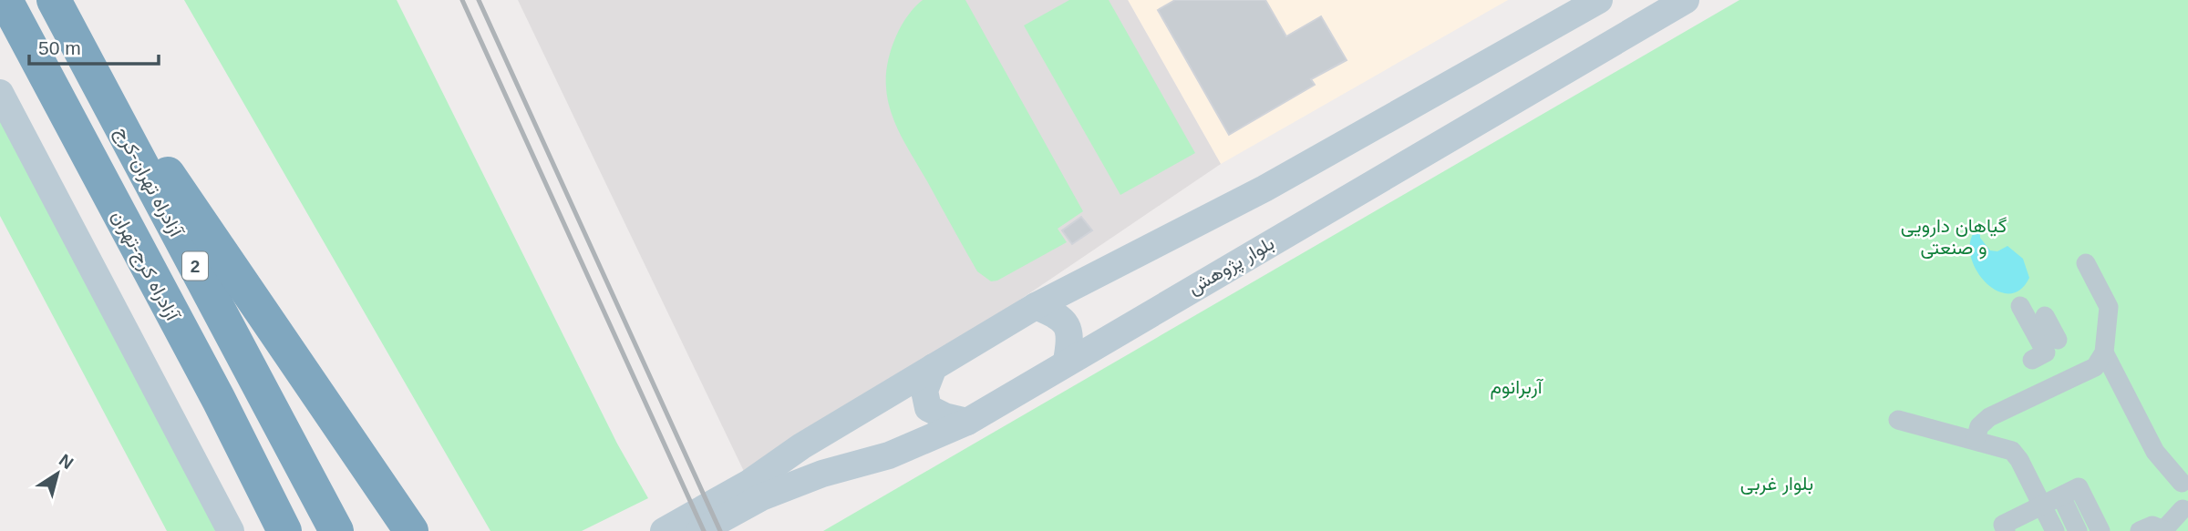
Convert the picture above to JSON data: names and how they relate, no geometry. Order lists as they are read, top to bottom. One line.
{"streets":{"highway":["آزادراه تهران-کرج","آزادراه کرج-تهران","2"],"street":["بلوار پژوهش"]},"parks":["گیاهان دارویی و صنعتی","آربرانوم","بلوار غربی"],"scale_bar":"50 m","north":"top right"}
